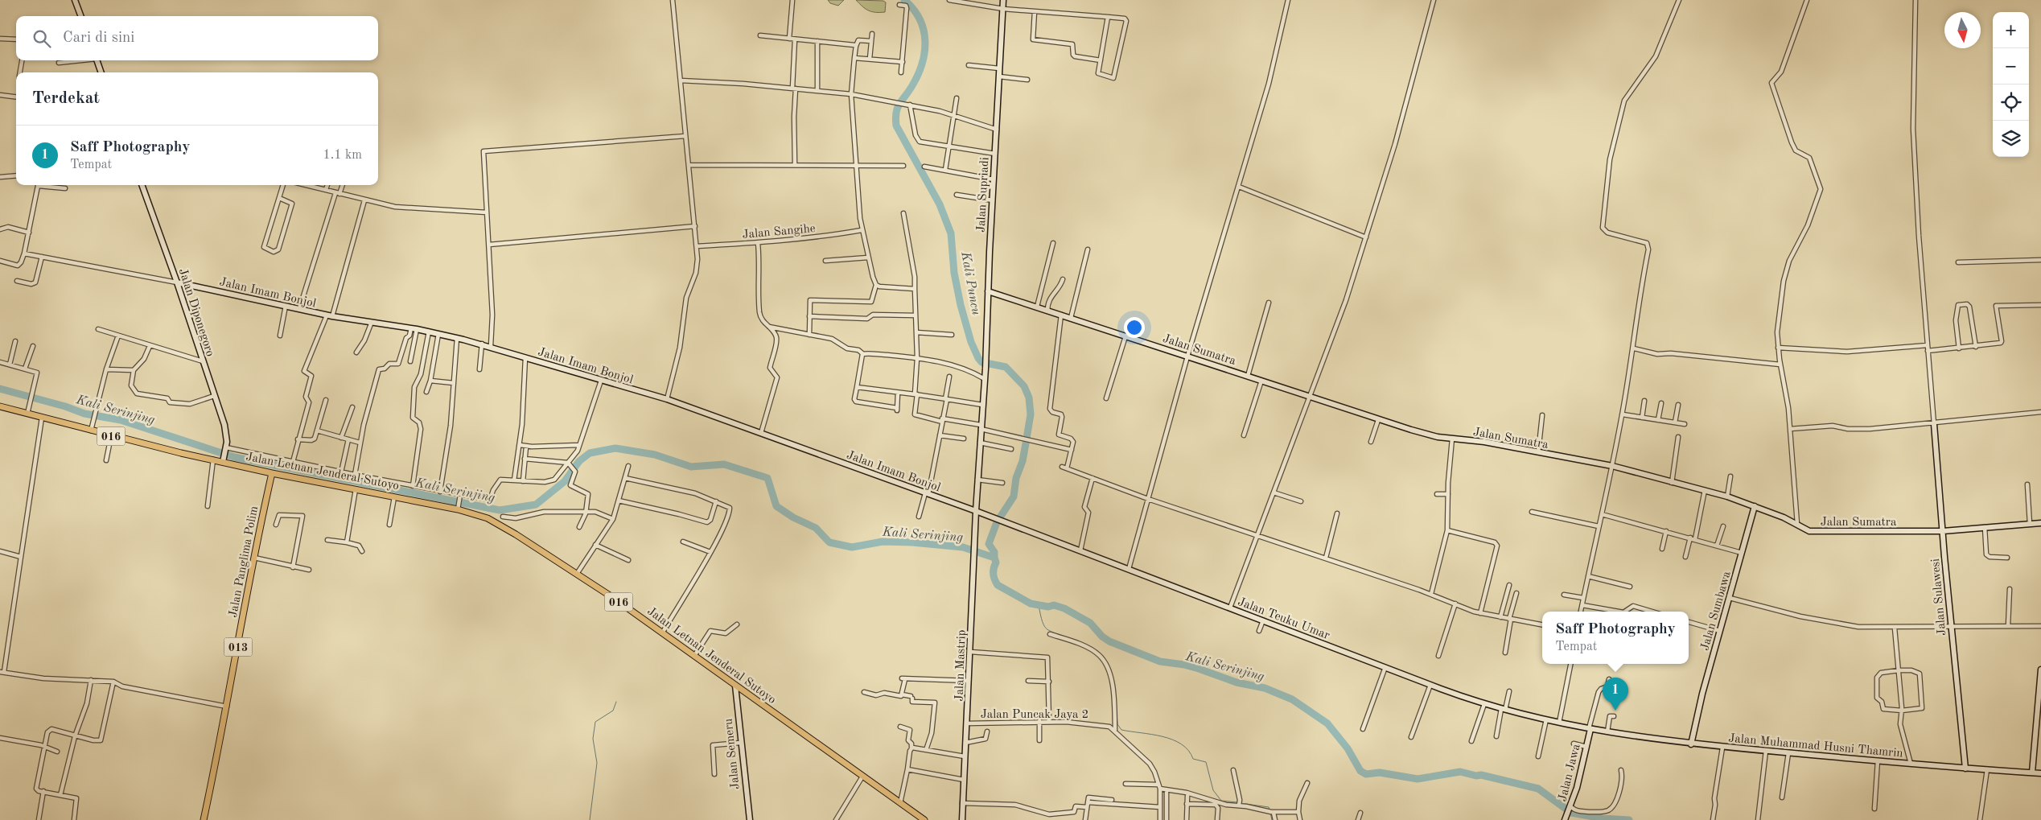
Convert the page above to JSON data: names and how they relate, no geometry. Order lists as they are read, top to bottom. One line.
{"streets":{"main road":["Jalan Supriadi","Jalan Imam Bonjol","Jalan Diponegoro","Jalan Sumatra","016","Jalan Letnan Jenderal Sutoyo","Jalan Panglima Polim","Jalan Sulawesi","Jalan Sumbawa","Jalan Teuku Umar","013","Jalan Mastrip","Jalan Muhammad Husni Thamrin","Jalan Semeru","Jalan Jawa"],"street":["Jalan Sangihe","Jalan Puncak Jaya 2"]},"crossings":[["Jalan Supriadi","Jalan Imam Bonjol"],["Jalan Supriadi","Jalan Sumatra"],["Jalan Supriadi","Jalan Teuku Umar"],["Jalan Supriadi","Jalan Mastrip"],["Jalan Imam Bonjol","Jalan Diponegoro"],["Jalan Imam Bonjol","Jalan Teuku Umar"],["Jalan Imam Bonjol","Jalan Mastrip"],["Jalan Diponegoro","016"],["Jalan Diponegoro","Jalan Letnan Jenderal Sutoyo"],["Jalan Sumatra","Jalan Sulawesi"],["Jalan Sumatra","Jalan Sumbawa"],["016","Jalan Letnan Jenderal Sutoyo"],["Jalan Letnan Jenderal Sutoyo","Jalan Panglima Polim"],["Jalan Letnan Jenderal Sutoyo","Jalan Semeru"],["Jalan Sulawesi","Jalan Muhammad Husni Thamrin"],["Jalan Sumbawa","Jalan Muhammad Husni Thamrin"],["Jalan Teuku Umar","Jalan Mastrip"],["Jalan Teuku Umar","Jalan Muhammad Husni Thamrin"],["Jalan Teuku Umar","Jalan Jawa"],["Jalan Mastrip","Jalan Puncak Jaya 2"],["Jalan Muhammad Husni Thamrin","Jalan Jawa"]],"water":["Kali Puncu","Kali Serinjing"],"north":"bottom","page":{"map_buttons":["+","−"],"search":"Cari di sini","heading":"Terdekat","list":[{"mark":"1","name":"Saff Photography","note":"Tempat","value":"1.1 km"}],"popup":["Saff Photography","Tempat"],"pins":"1"}}
